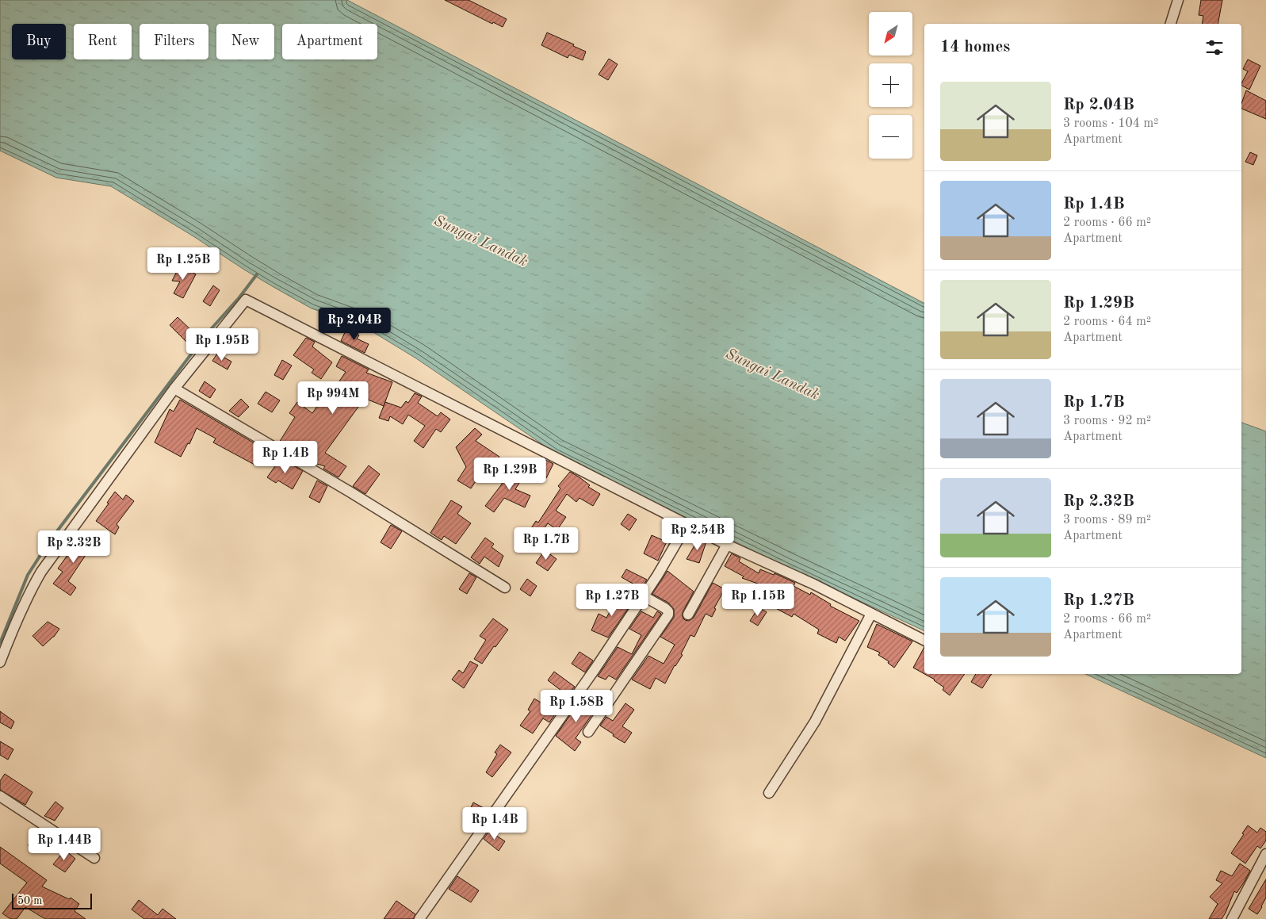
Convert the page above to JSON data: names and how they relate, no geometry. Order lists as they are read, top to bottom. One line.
{"water":["Sungai Landak"],"scale_bar":"50 m","north":"bottom left","page":{"map_buttons":["+","−"],"chip":["Buy","Rent","Filters","New","Apartment"],"heading":"14 homes","list":[{"name":"Rp 2.04B","note":"3 rooms · 104 m² · Apartment"},{"name":"Rp 1.4B","note":"2 rooms · 66 m² · Apartment"},{"name":"Rp 1.29B","note":"2 rooms · 64 m² · Apartment"},{"name":"Rp 1.7B","note":"3 rooms · 92 m² · Apartment"},{"name":"Rp 2.32B","note":"3 rooms · 89 m² · Apartment"},{"name":"Rp 1.27B","note":"2 rooms · 66 m² · Apartment"}],"price":["Rp 1.25B","Rp 2.04B","Rp 1.95B","Rp 994M","Rp 1.4B","Rp 1.29B","Rp 2.54B","Rp 1.7B","Rp 2.32B","Rp 1.27B","Rp 1.15B","Rp 1.58B","Rp 1.4B","Rp 1.44B"],"scale":"50 m"}}
